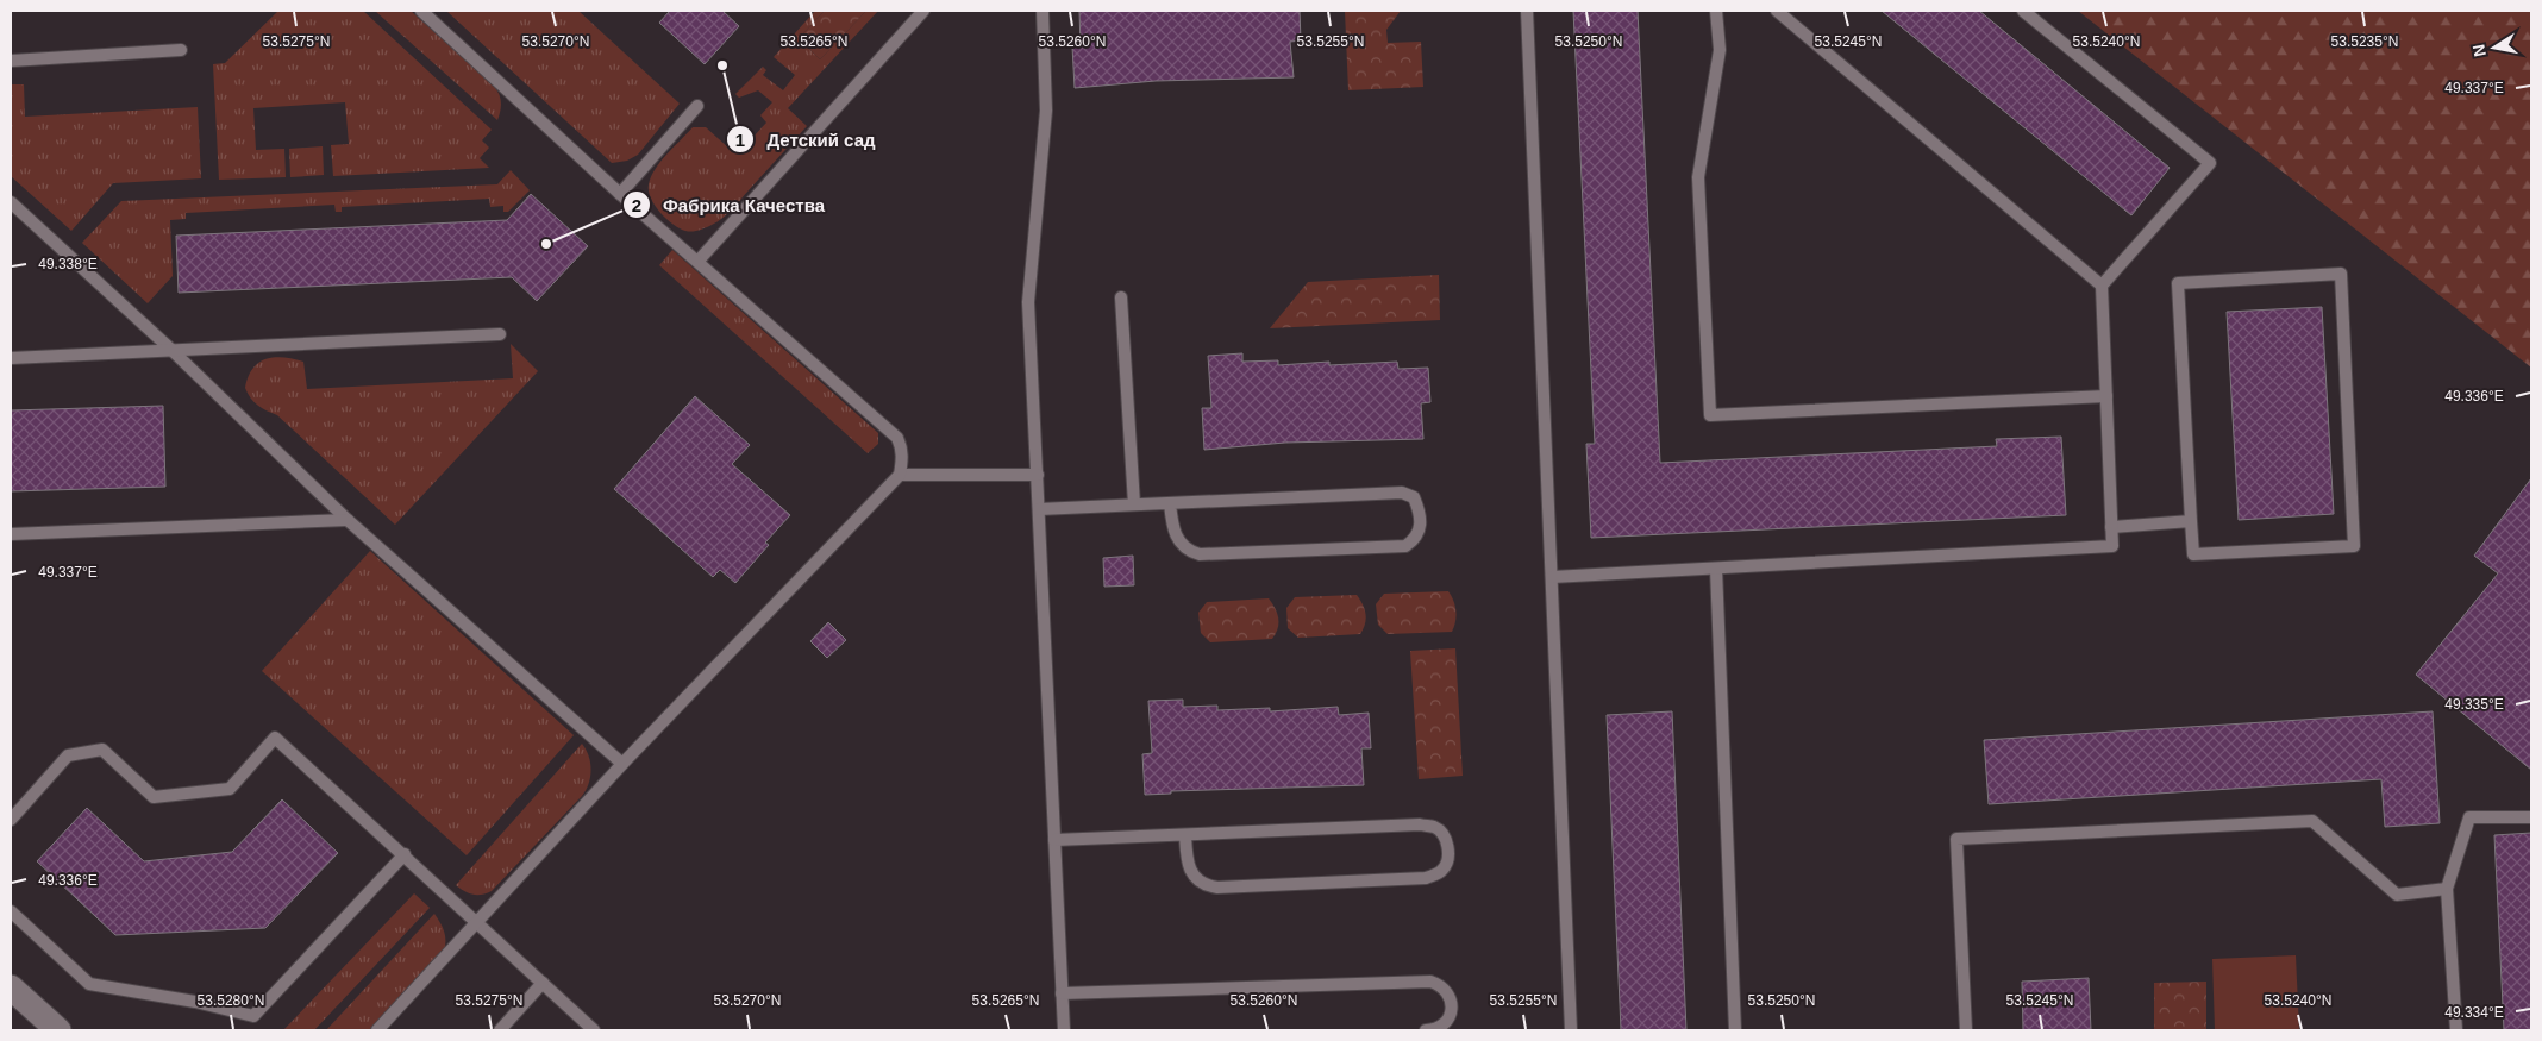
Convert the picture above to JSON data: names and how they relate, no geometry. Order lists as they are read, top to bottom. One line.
{"places":["Детский сад","Фабрика Качества"],"north":"left","coordinates":["53.5275°N","53.5270°N","53.5265°N","53.5260°N","53.5255°N","53.5250°N","53.5245°N","53.5240°N","53.5235°N","49.337°E","49.338°E","49.336°E","49.335°E","53.5280°N","49.334°E"]}
